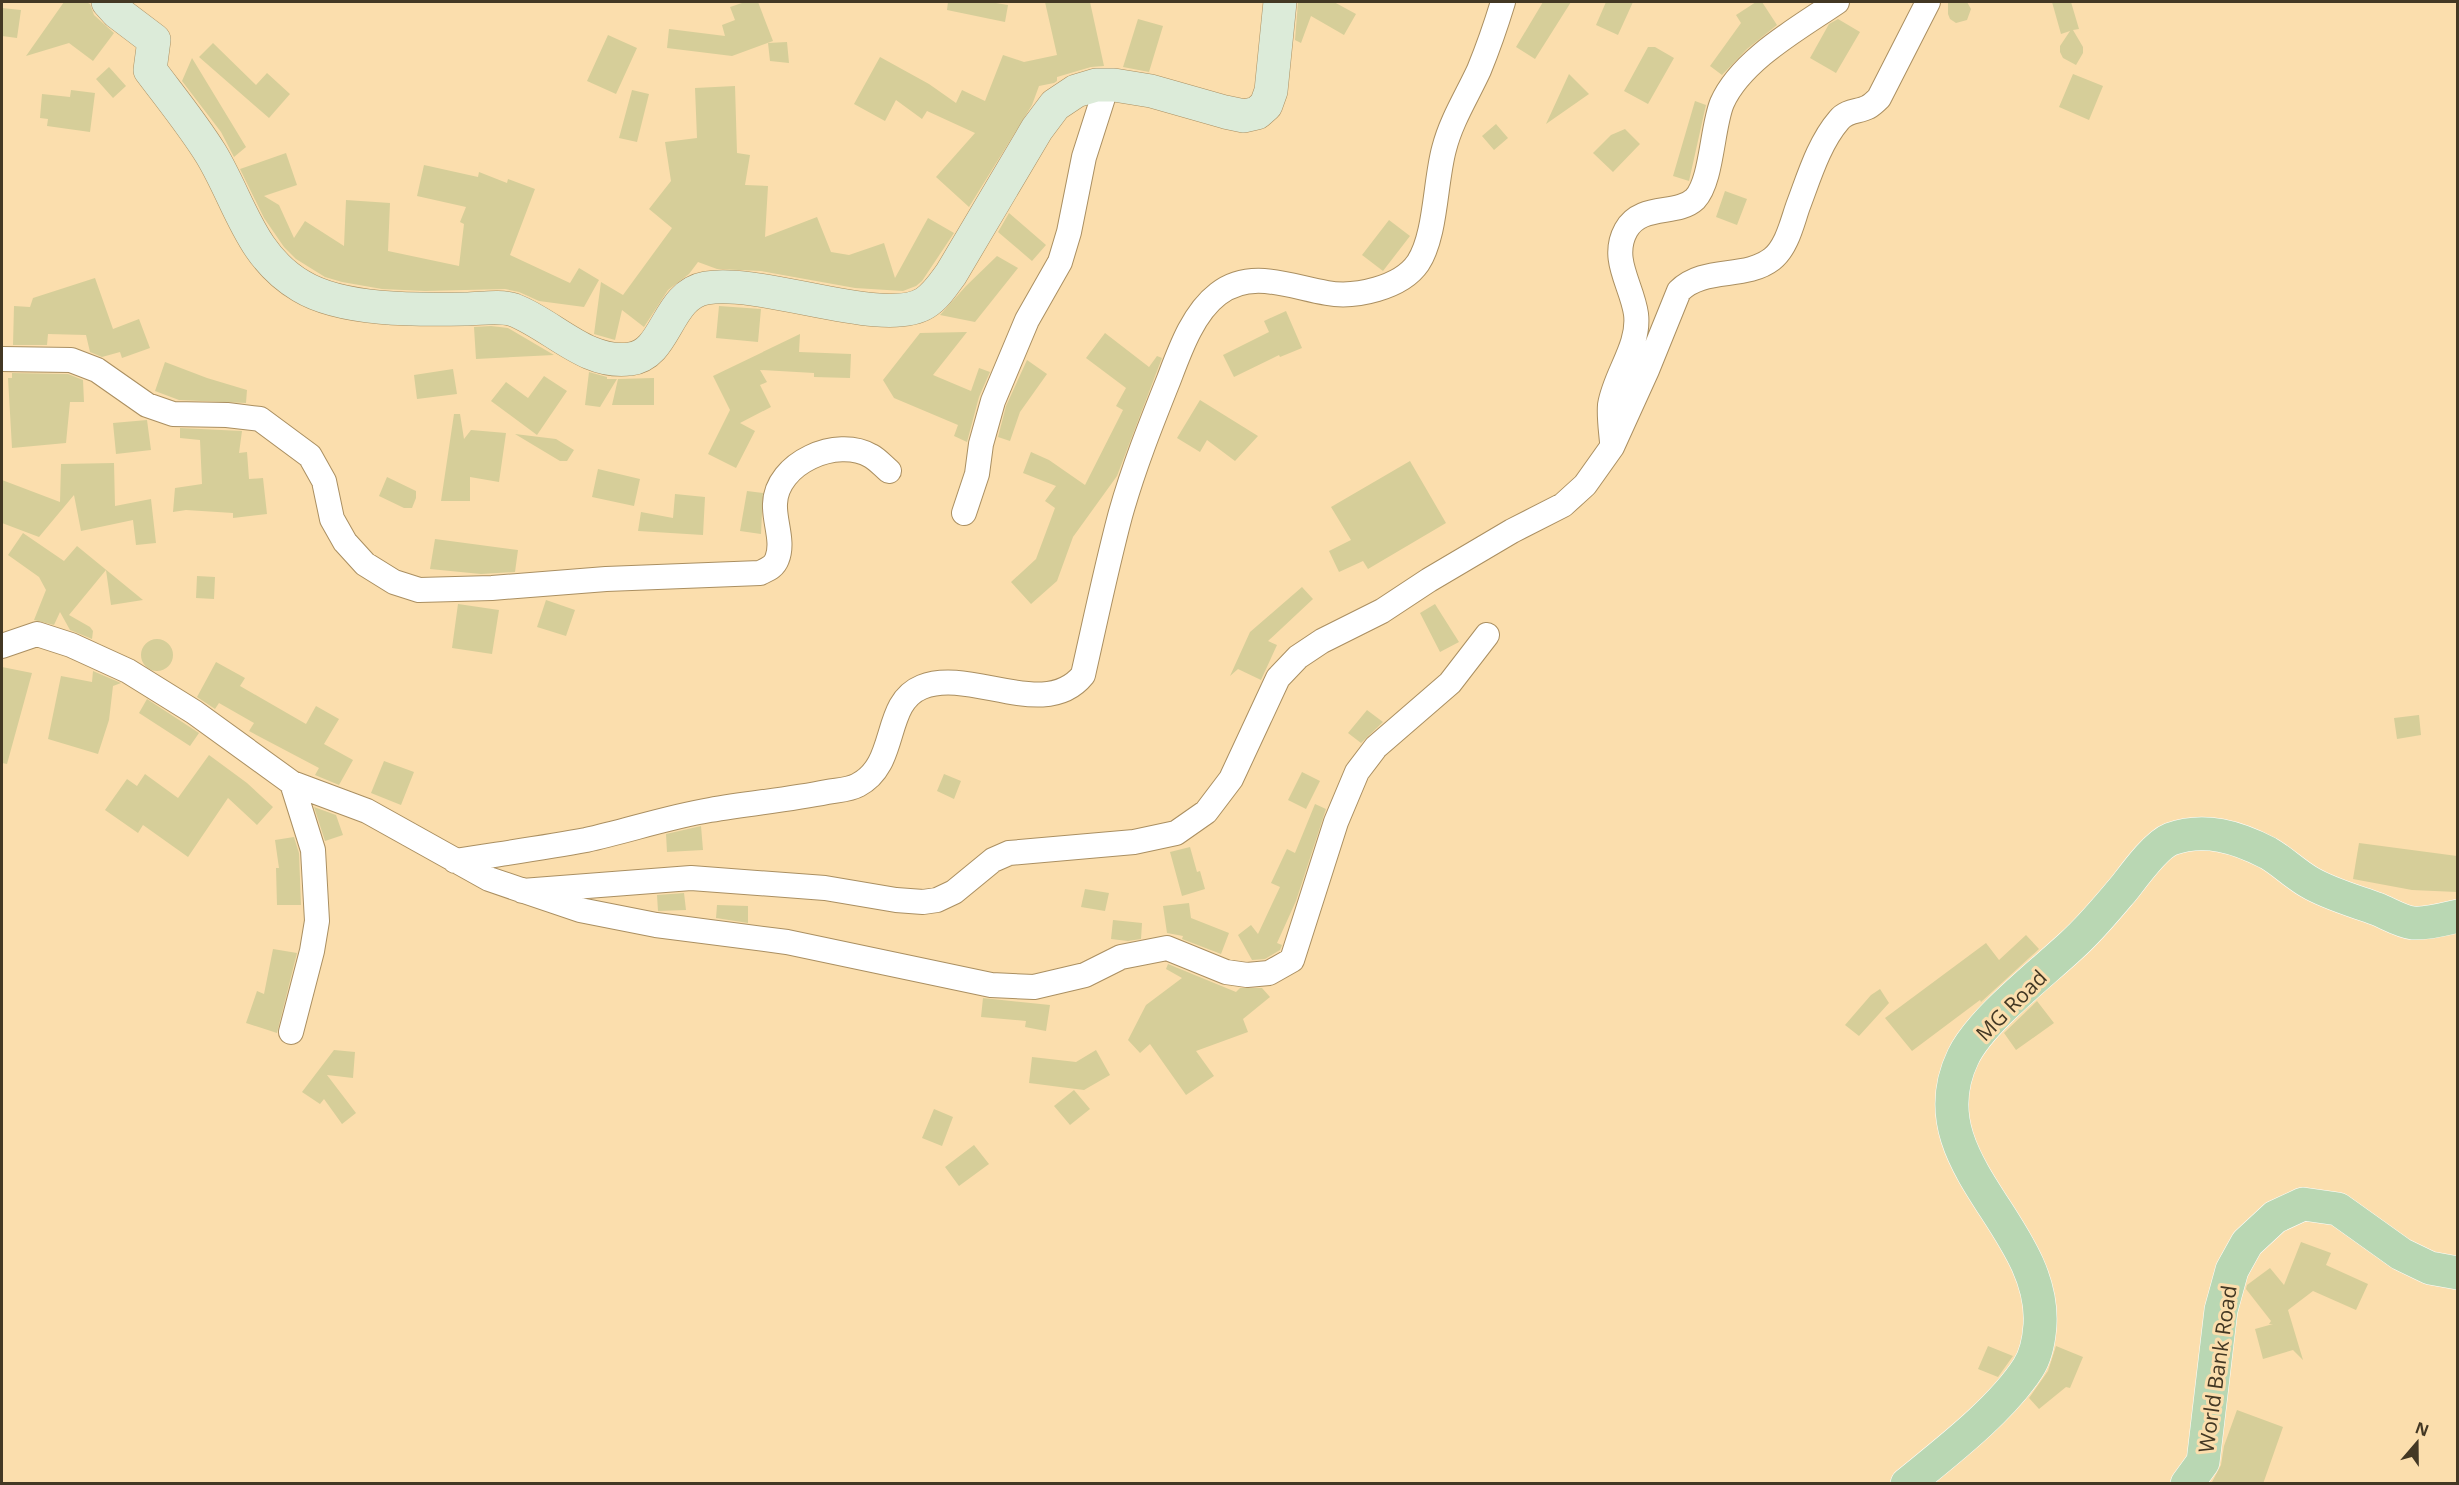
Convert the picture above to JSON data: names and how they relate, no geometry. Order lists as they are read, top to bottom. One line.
{"streets":{"main road":["MG Road","World Bank Road"]},"north":"top"}
